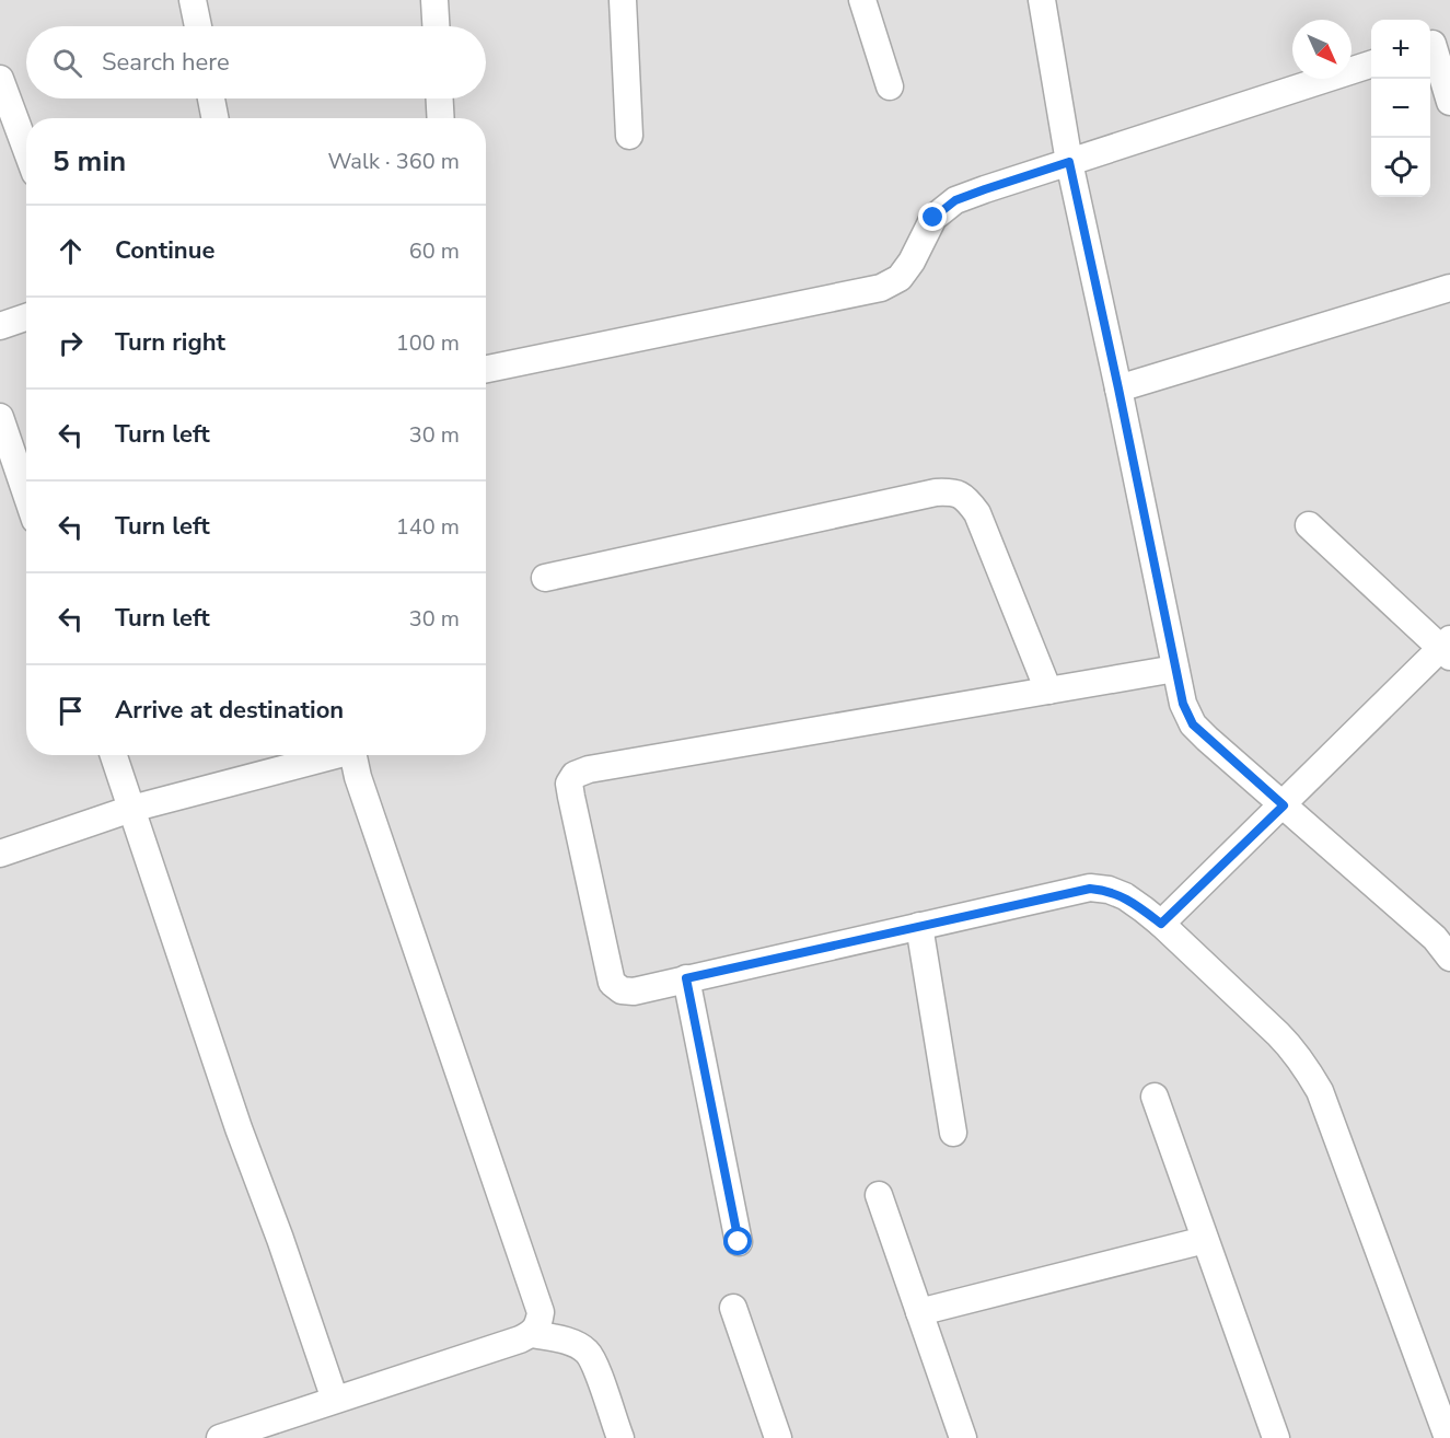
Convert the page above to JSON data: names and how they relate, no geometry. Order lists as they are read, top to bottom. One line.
{"north":"bottom right","page":{"map_buttons":["+","−"],"search":"Search here","heading":["5 min","Walk · 360 m"],"list":[["Continue","60 m"],["Turn right","100 m"],["Turn left","30 m"],["Turn left","140 m"],["Turn left","30 m"],"Arrive at destination"]}}
